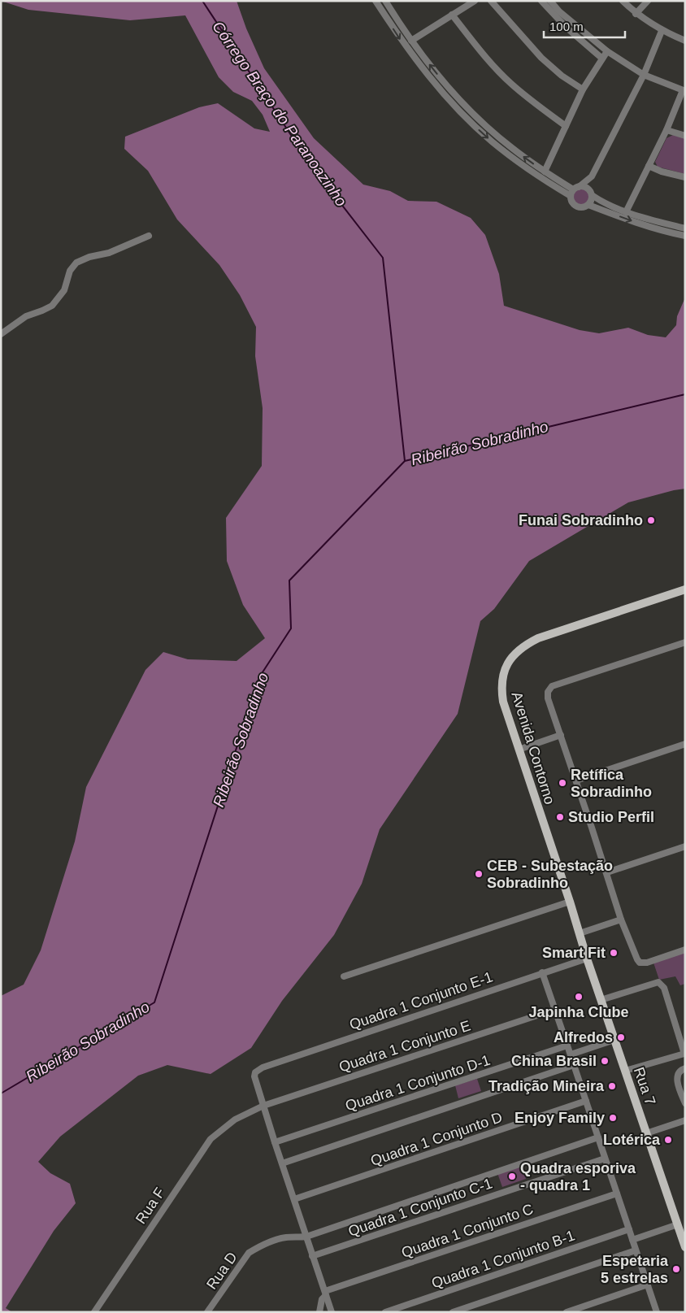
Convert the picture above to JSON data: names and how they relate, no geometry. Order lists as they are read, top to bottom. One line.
{"streets":{"main road":["Avenida Contorno","Rua 7"],"street":["Quadra 1 Conjunto E-1","Quadra 1 Conjunto E","Quadra 1 Conjunto D-1","Quadra 1 Conjunto D","Rua F","Quadra 1 Conjunto C-1","Quadra 1 Conjunto C","Quadra 1 Conjunto B-1","Rua D"]},"crossings":[["Avenida Contorno","Rua 7"],["Quadra 1 Conjunto E-1","Quadra 1 Conjunto E"],["Quadra 1 Conjunto E-1","Rua 7"],["Quadra 1 Conjunto E","Rua F"],["Quadra 1 Conjunto C-1","Rua D"]],"water":["Córrego Braço do Paranoazinho","Ribeirão Sobradinho"],"places":["Funai Sobradinho","Retífica Sobradinho","Studio Perfil","CEB - Subestação Sobradinho","Smart Fit","Japinha Clube","Alfredos","China Brasil","Tradição Mineira","Enjoy Family","Lotérica","Quadra esporiva - quadra 1","Espetaria 5 estrelas"],"scale_bar":"100 m"}
